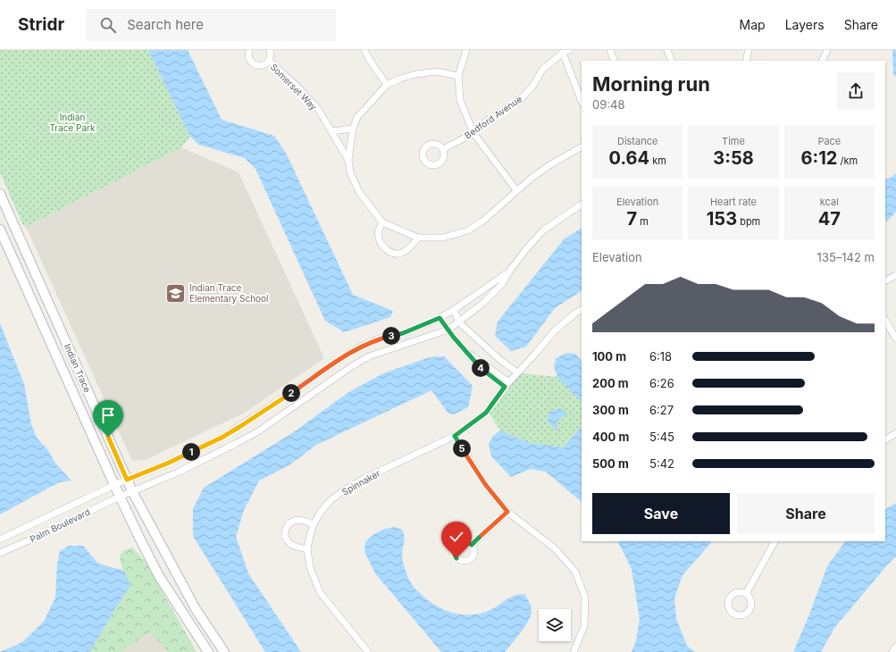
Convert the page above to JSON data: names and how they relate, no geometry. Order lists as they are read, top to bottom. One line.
{"streets":{"main road":["Indian Trace"],"street":["Somerset Way","Bedford Avenue","Spinnaker","Palm Boulevard"]},"crossings":[["Indian Trace","Palm Boulevard"]],"parks":["Indian Trace Park"],"places":{"school or university":["Indian Trace Elementary School"]},"page":{"header":"Stridr","search":"Search here","nav":["Map","Layers","Share"],"heading":["Morning run","09:48"],"stats":[["Distance","0.64 km"],["Time","3:58"],["Pace","6:12 /km"],["Elevation","7 m"],["Heart rate","153 bpm"],["kcal","47"]],"chart":["Elevation","135–142 m"],"pins":["3","4","2","5","1"],"list":[{"name":"100 m","note":"6:18"},{"name":"200 m","note":"6:26"},{"name":"300 m","note":"6:27"},{"name":"400 m","note":"5:45"},{"name":"500 m","note":"5:42"}],"buttons":["Save","Share"]}}
